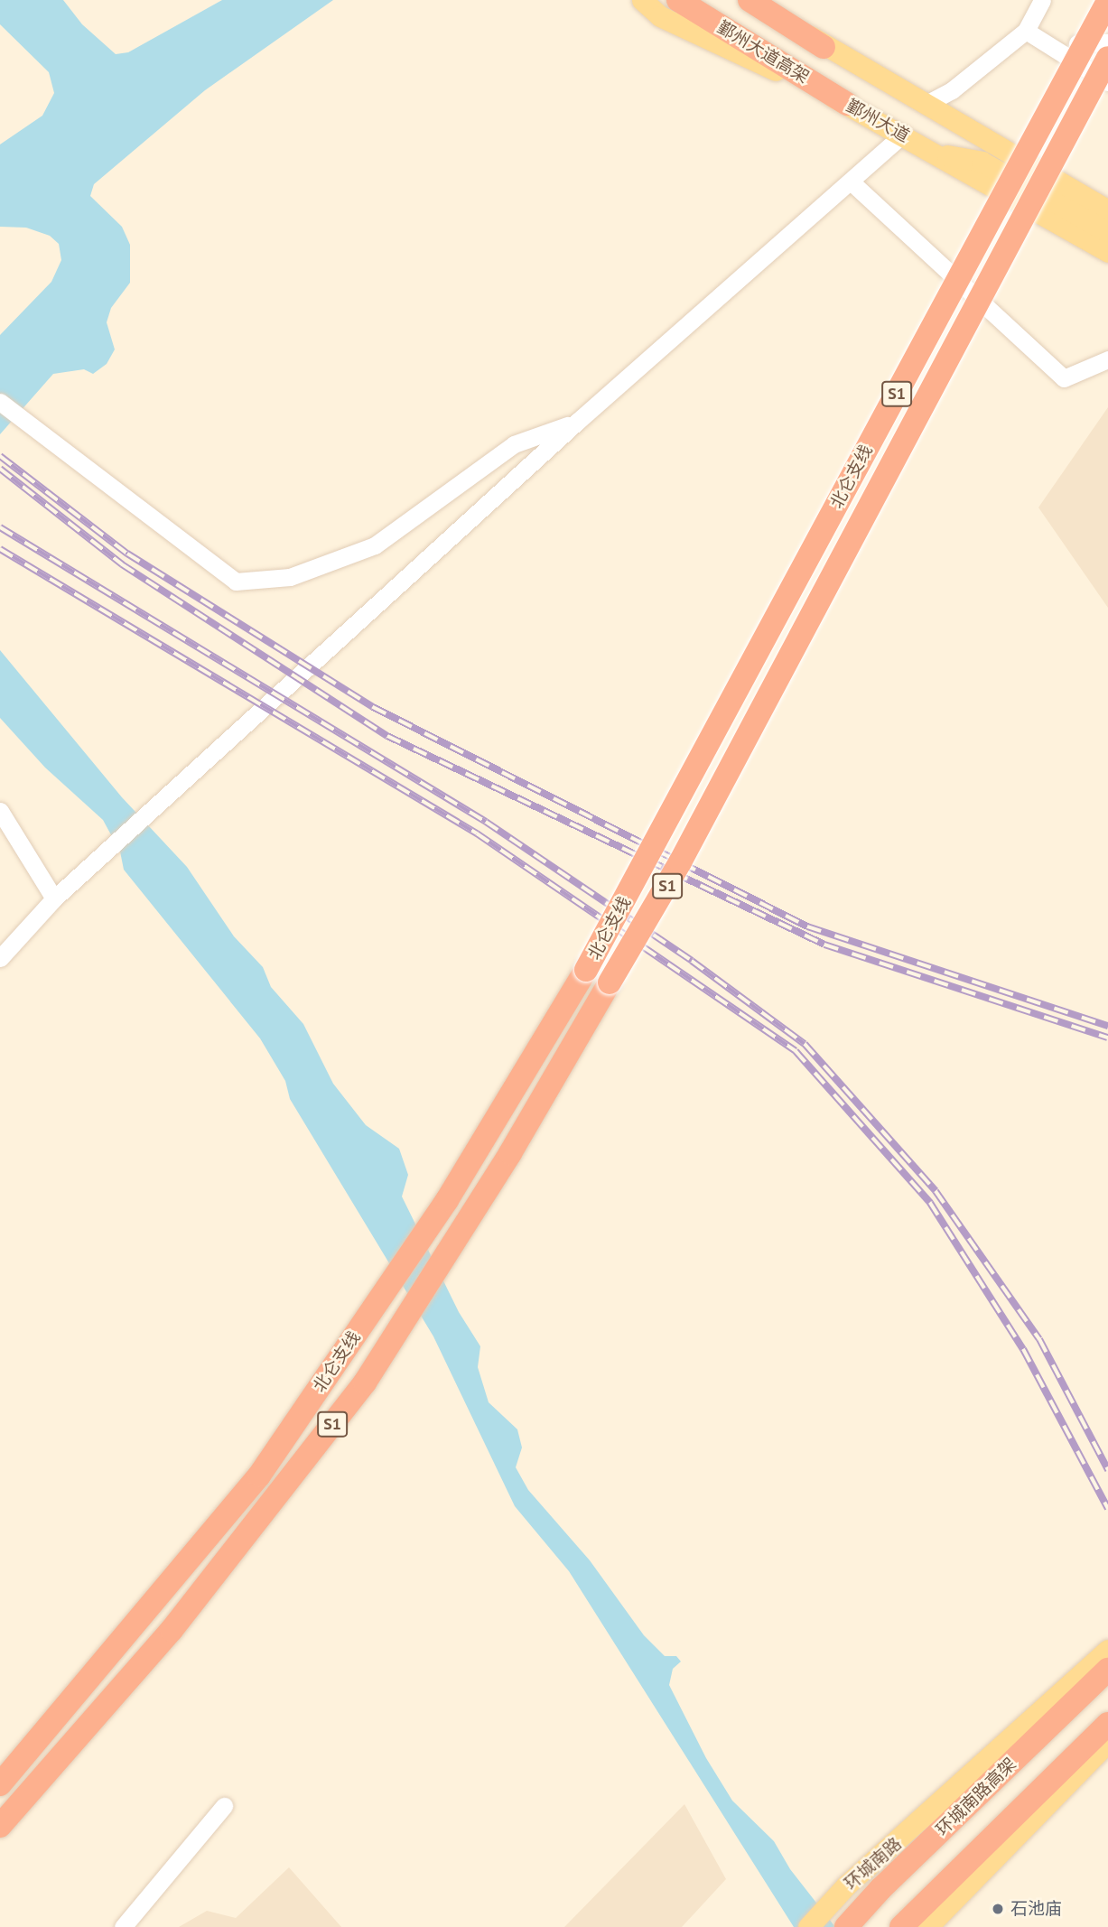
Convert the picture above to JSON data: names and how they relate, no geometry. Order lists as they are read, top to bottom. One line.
{"streets":{"highway":["鄞州大道高架","S1","北仑支线","环城南路高架"],"main road":["鄞州大道","环城南路"]},"crossings":[["鄞州大道高架","鄞州大道"]],"places":["石池庙"]}
